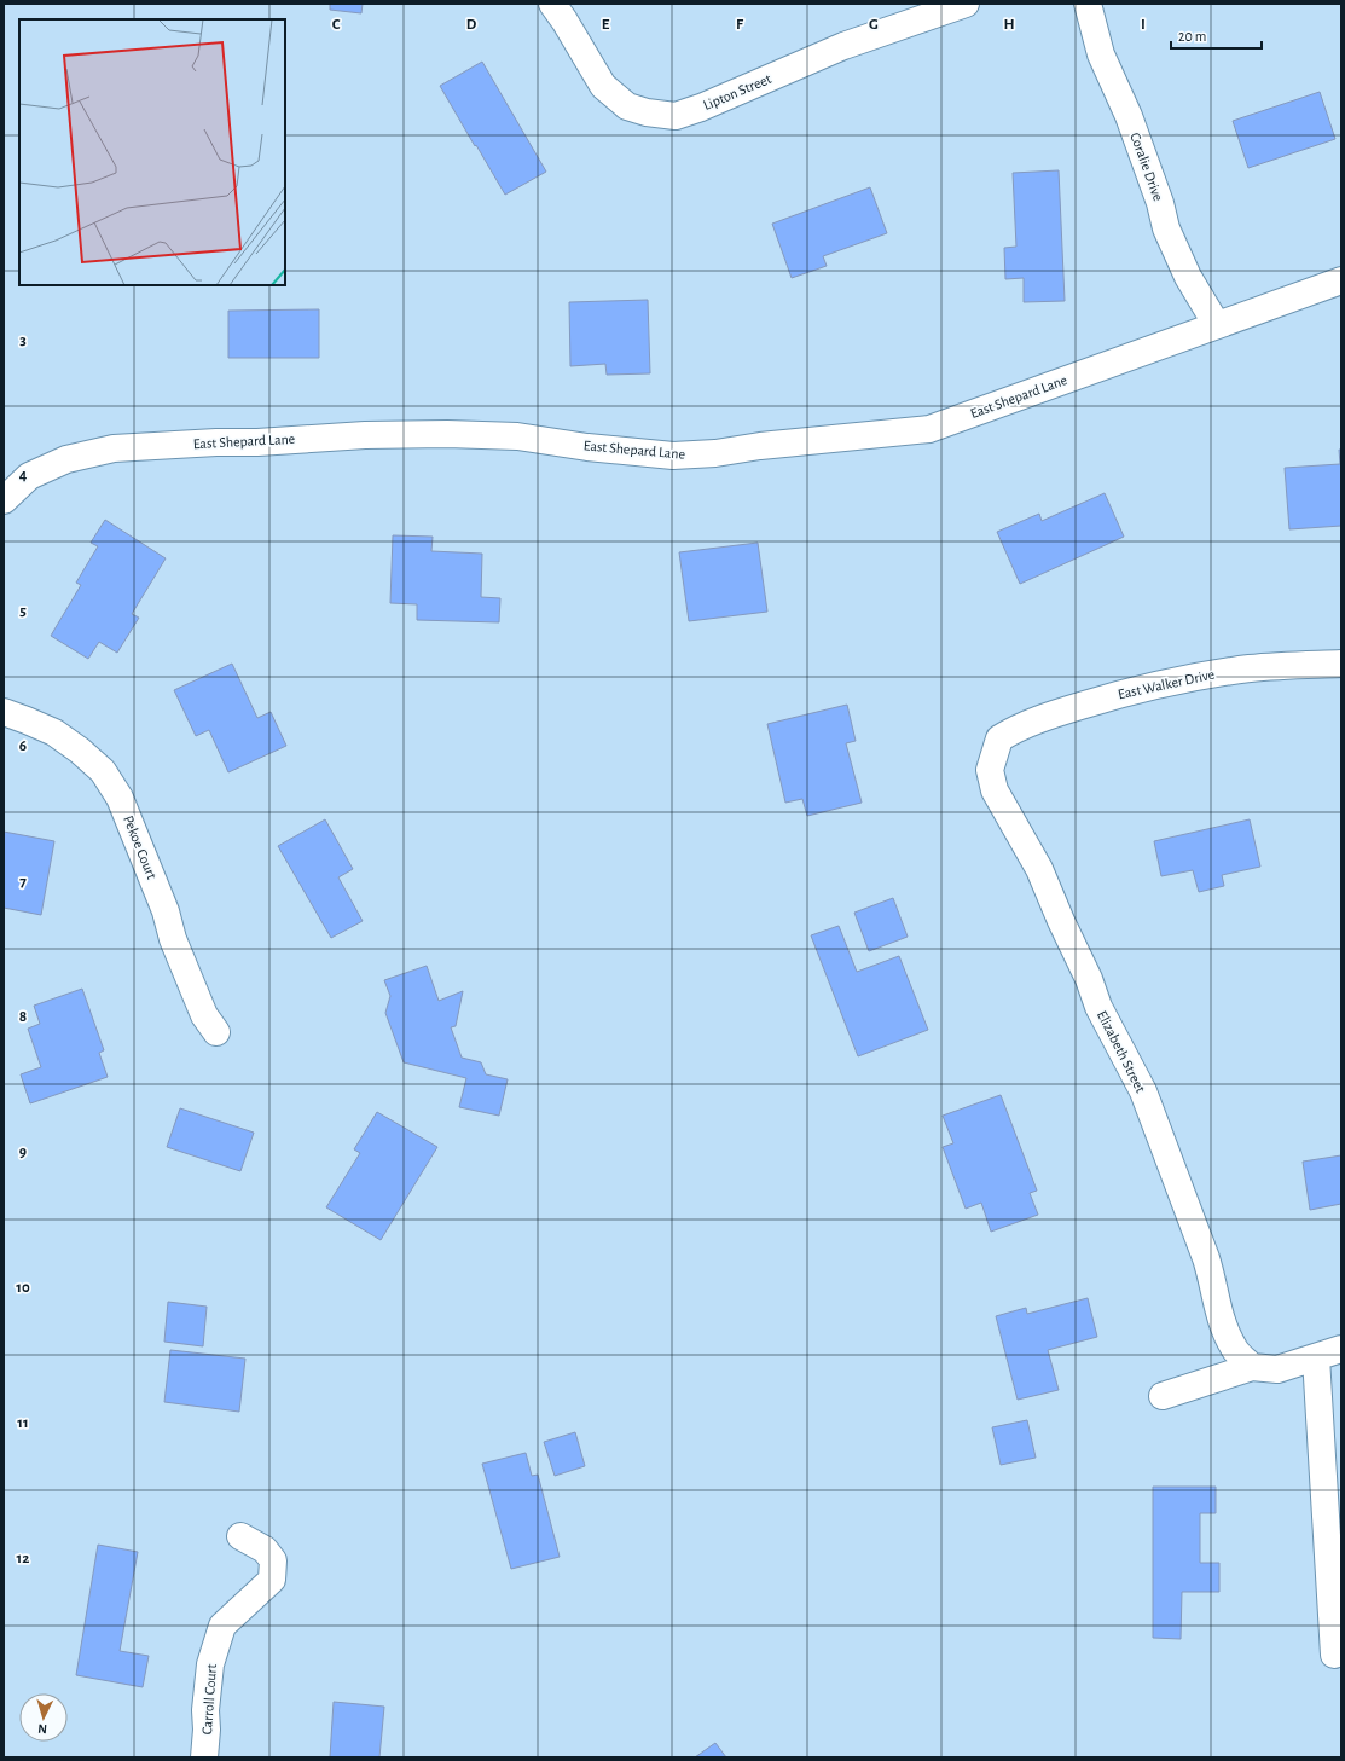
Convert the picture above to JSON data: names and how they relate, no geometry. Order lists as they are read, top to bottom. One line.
{"streets":{"street":["Lipton Street","Coralie Drive","East Shepard Lane","East Walker Drive","Pekoe Court","Elizabeth Street","Carroll Court"]},"crossings":[["Coralie Drive","East Shepard Lane"],["East Walker Drive","Elizabeth Street"]],"scale_bar":"20 m","north":"bottom","grid":{"columns":["C","D","E","F","G","H","I"],"rows":["3","4","5","6","7","8","9","10","11","12"]}}
